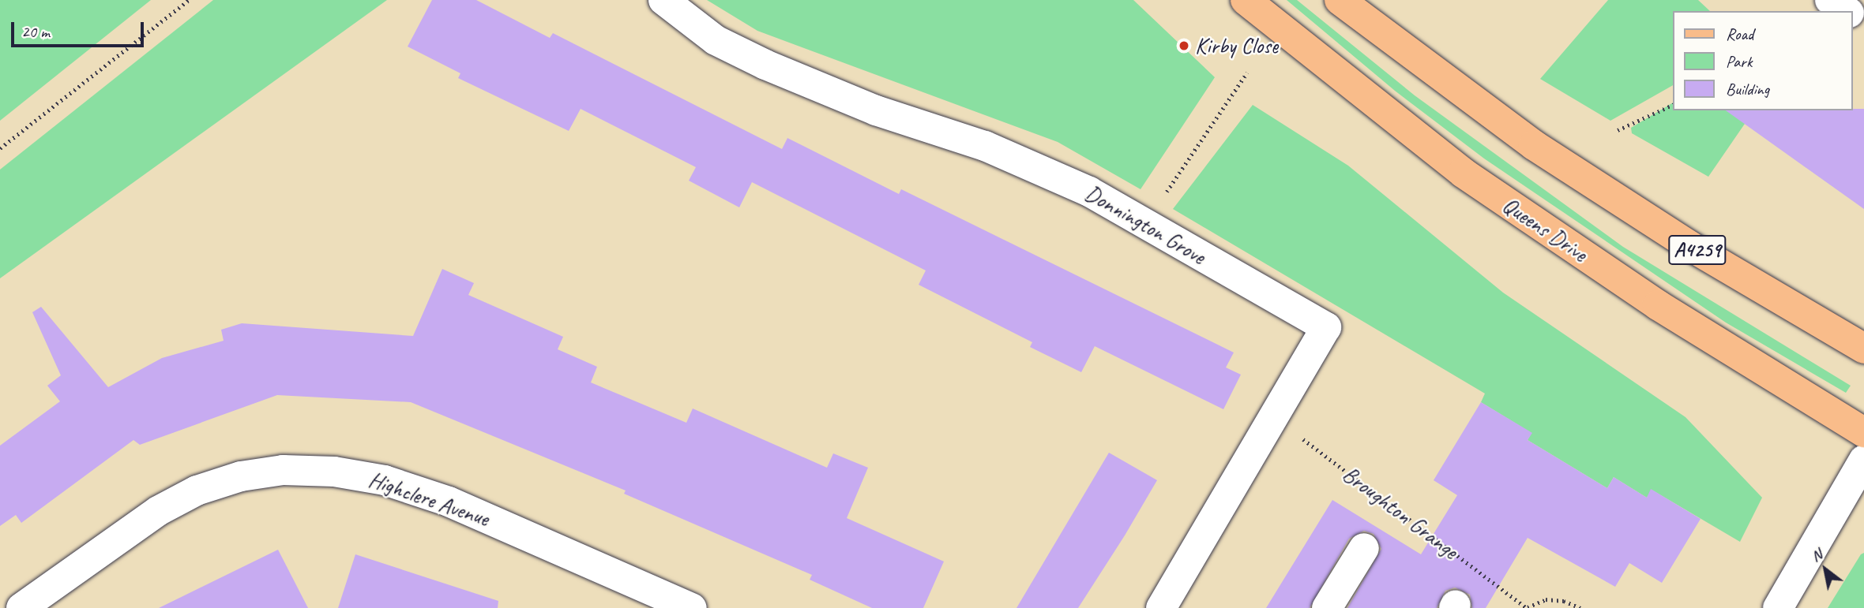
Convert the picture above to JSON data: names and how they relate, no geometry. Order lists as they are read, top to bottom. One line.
{"streets":{"main road":["Queens Drive","A4259"],"street":["Donnington Grove","Highclere Avenue"],"path":["Broughton Grange"]},"crossings":[["Donnington Grove","Broughton Grange"]],"places":["Kirby Close"],"legend":["Road","Park","Building"],"scale_bar":"20 m","north":"top left"}
